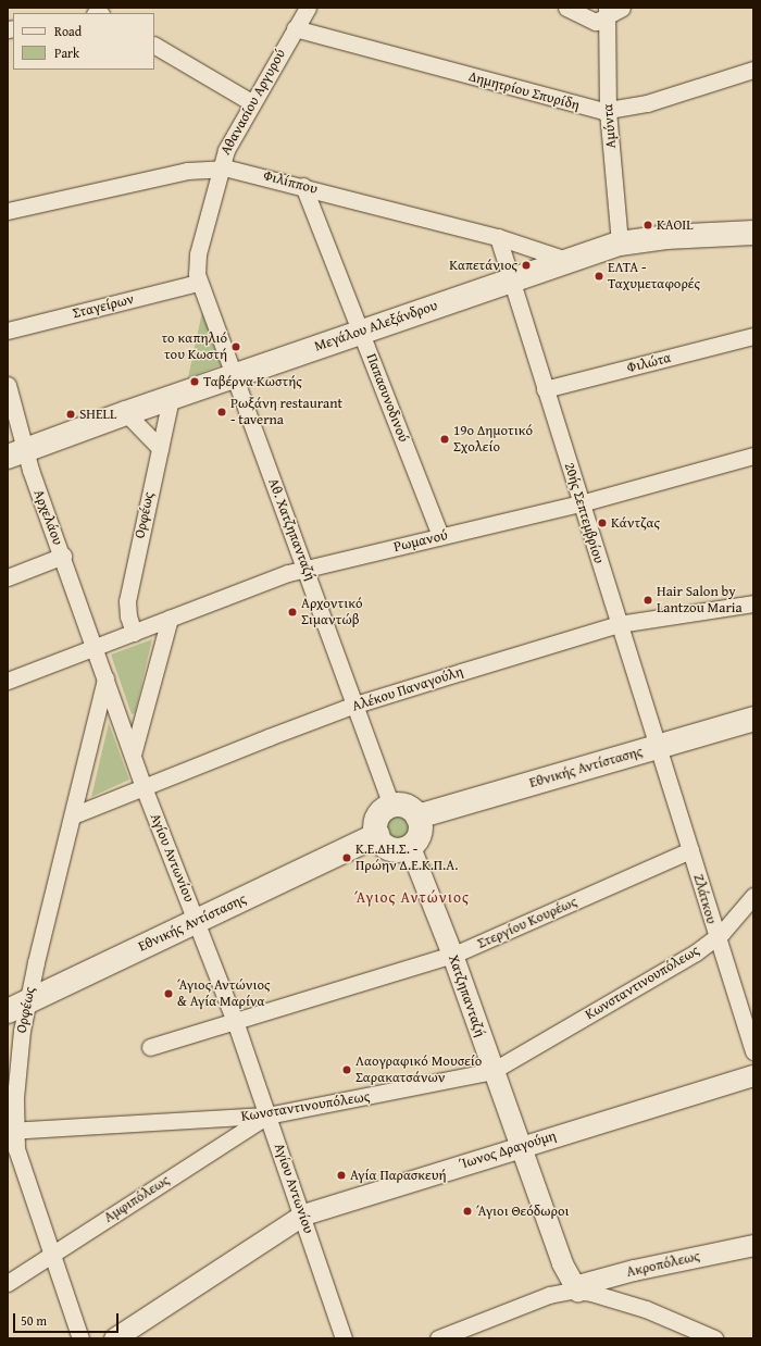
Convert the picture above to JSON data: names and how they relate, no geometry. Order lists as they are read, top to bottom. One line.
{"streets":{"main road":["Μεγάλου Αλεξάνδρου","Εθνικής Αντίστασης"],"street":["Δημητρίου Σπυρίδη","Αθανασίου Αργυρού","Αμύντα","Φιλίππου","Σταγείρων","Φιλώτα","Παπασυνοδινού","20ής Σεπτεμβρίου","Ορφέως","Αρχελάου","Αθ. Χατζηπανταζή","Ρωμανού","Αλέκου Παναγούλη","Αγίου Αντωνίου","Ζλάτκου","Στεργίου Κουρέως","Κωνσταντινουπόλεως","Χατζηπανταζή","Ίωνος Δραγούμη","Αμφιπόλεως","Ακροπόλεως"]},"crossings":[["Δημητρίου Σπυρίδη","Αθανασίου Αργυρού"],["Δημητρίου Σπυρίδη","Αμύντα"],["Αθανασίου Αργυρού","Φιλίππου"],["Αθανασίου Αργυρού","Σταγείρων"],["Αθανασίου Αργυρού","Μεγάλου Αλεξάνδρου"],["Αθανασίου Αργυρού","Αθ. Χατζηπανταζή"],["Αμύντα","Μεγάλου Αλεξάνδρου"],["Φιλίππου","Μεγάλου Αλεξάνδρου"],["Φιλίππου","Παπασυνοδινού"],["Φιλίππου","20ής Σεπτεμβρίου"],["Μεγάλου Αλεξάνδρου","Παπασυνοδινού"],["Μεγάλου Αλεξάνδρου","20ής Σεπτεμβρίου"],["Μεγάλου Αλεξάνδρου","Ορφέως"],["Μεγάλου Αλεξάνδρου","Αρχελάου"],["Μεγάλου Αλεξάνδρου","Αθ. Χατζηπανταζή"],["Φιλώτα","20ής Σεπτεμβρίου"],["Παπασυνοδινού","Ρωμανού"],["20ής Σεπτεμβρίου","Ρωμανού"],["20ής Σεπτεμβρίου","Αλέκου Παναγούλη"],["20ής Σεπτεμβρίου","Εθνικής Αντίστασης"],["20ής Σεπτεμβρίου","Ζλάτκου"],["Ορφέως","Ρωμανού"],["Ορφέως","Αλέκου Παναγούλη"],["Ορφέως","Εθνικής Αντίστασης"],["Ορφέως","Αγίου Αντωνίου"],["Ορφέως","Κωνσταντινουπόλεως"],["Ορφέως","Αμφιπόλεως"],["Αρχελάου","Ρωμανού"],["Αρχελάου","Αγίου Αντωνίου"],["Αθ. Χατζηπανταζή","Ρωμανού"],["Αθ. Χατζηπανταζή","Αλέκου Παναγούλη"],["Αθ. Χατζηπανταζή","Εθνικής Αντίστασης"],["Αθ. Χατζηπανταζή","Χατζηπανταζή"],["Ρωμανού","Αγίου Αντωνίου"],["Αλέκου Παναγούλη","Αγίου Αντωνίου"],["Εθνικής Αντίστασης","Αγίου Αντωνίου"],["Εθνικής Αντίστασης","Ζλάτκου"],["Εθνικής Αντίστασης","Χατζηπανταζή"],["Αγίου Αντωνίου","Στεργίου Κουρέως"],["Αγίου Αντωνίου","Κωνσταντινουπόλεως"],["Αγίου Αντωνίου","Ίωνος Δραγούμη"],["Αγίου Αντωνίου","Αμφιπόλεως"],["Ζλάτκου","Στεργίου Κουρέως"],["Ζλάτκου","Κωνσταντινουπόλεως"],["Στεργίου Κουρέως","Χατζηπανταζή"],["Κωνσταντινουπόλεως","Χατζηπανταζή"],["Κωνσταντινουπόλεως","Αμφιπόλεως"],["Χατζηπανταζή","Ίωνος Δραγούμη"],["Χατζηπανταζή","Ακροπόλεως"]],"districts":["Άγιος Αντώνιος"],"places":["KAOIL","Καπετάνιος","ΕΛΤΑ - Ταχυμεταφορές","το καπηλιό του Κωστή","Ταβέρνα Κωστής","Ρωξάνη restaurant - taverna","SHELL","19ο Δημοτικό Σχολείο","Κάντζας","Hair Salon by Lantzou Maria","Αρχοντικό Σιμαντώβ","Κ.Ε.ΔΗ.Σ. - Πρώην Δ.Ε.Κ.Π.Α.","Άγιος Αντώνιος & Αγία Μαρίνα","Λαογραφικό Μουσείο Σαρακατσάνων","Αγία Παρασκευή","Άγιοι Θεόδωροι"],"legend":["Road","Park"],"scale_bar":"50 m"}
